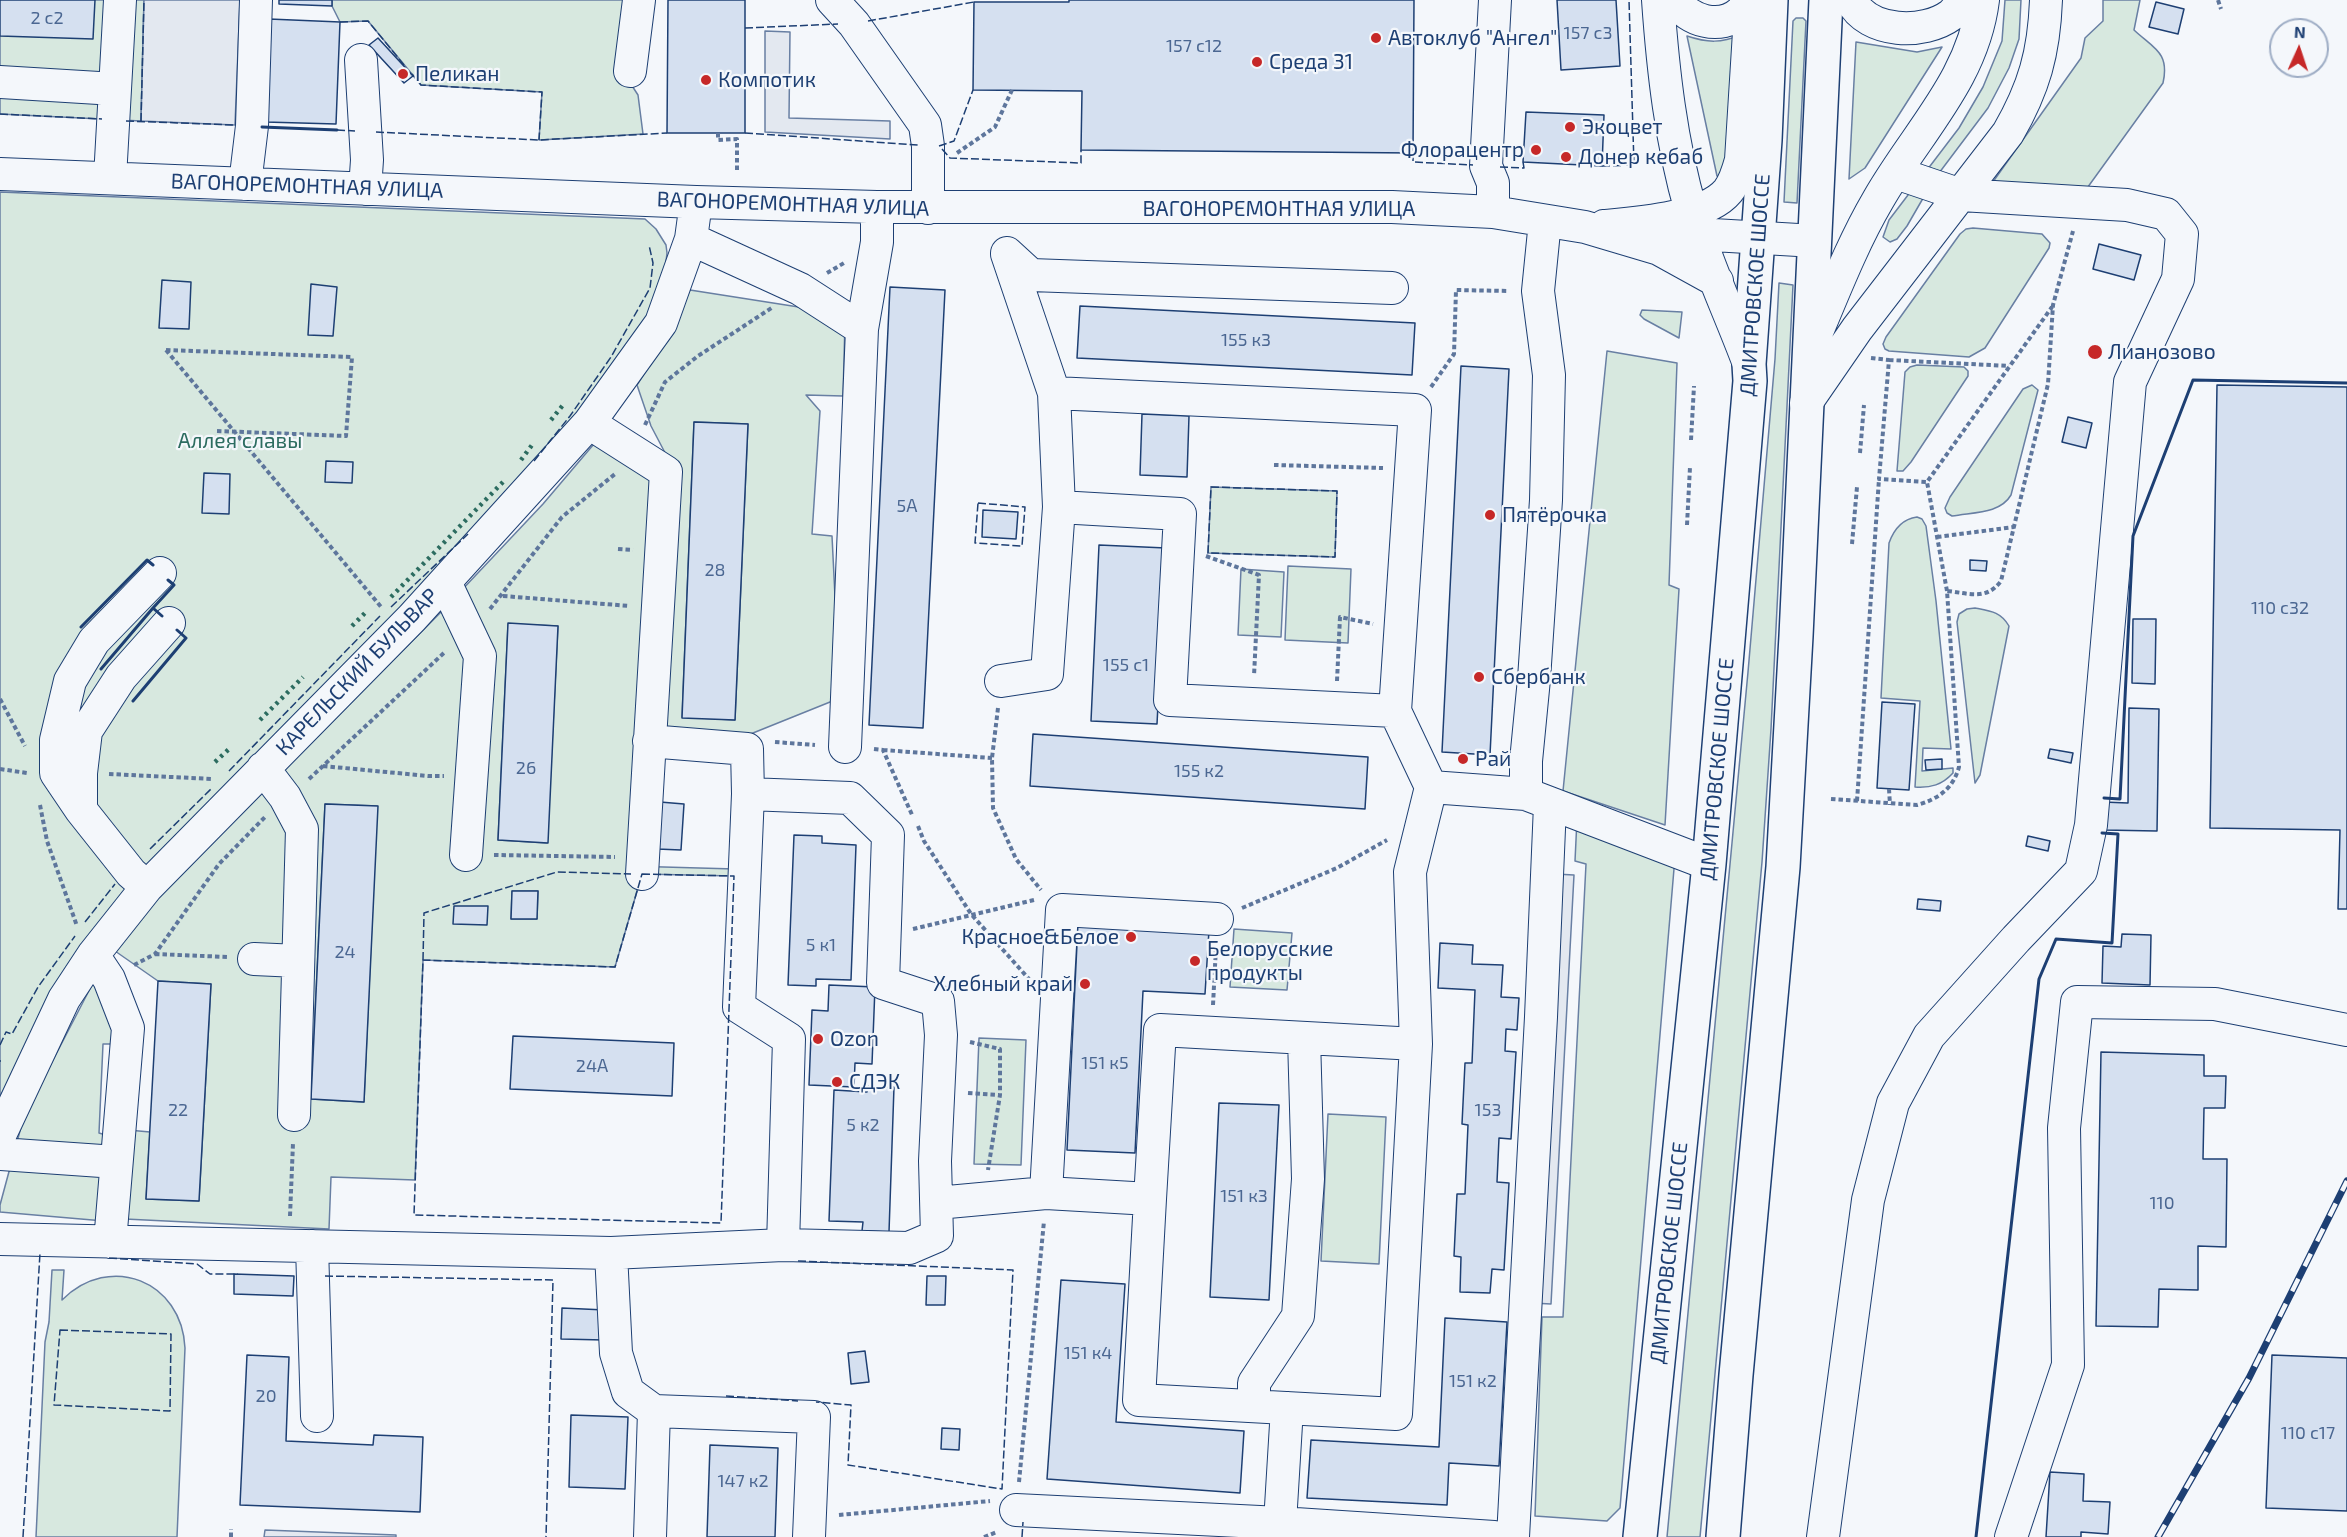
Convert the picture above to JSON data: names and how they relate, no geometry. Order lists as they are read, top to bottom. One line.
{"streets":{"main road":["ДМИТРОВСКОЕ ШОССЕ"],"street":["ВАГОНОРЕМОНТНАЯ УЛИЦА","КАРЕЛЬСКИЙ БУЛЬВАР"]},"crossings":[["ВАГОНОРЕМОНТНАЯ УЛИЦА","КАРЕЛЬСКИЙ БУЛЬВАР"]],"parks":["Аллея славы"],"places":["Автоклуб \"Ангел\"","Среда 31","Пеликан","Компотик","Экоцвет","Флорацентр","Донер кебаб","Лианозово","Пятёрочка","Сбербанк","Рай","Красное&Белое","Белорусские продукты","Хлебный край","Ozon","СДЭК"],"house_numbers":["2 с2","157 с3","157 с12","155 к3","5А","28","110 с32","155 с1","26","155 к2","5 к1","24","151 к5","24А","22","153","5 к2","151 к3","110","151 к4","151 к2","20","110 с17","147 к2"],"north":"top"}
